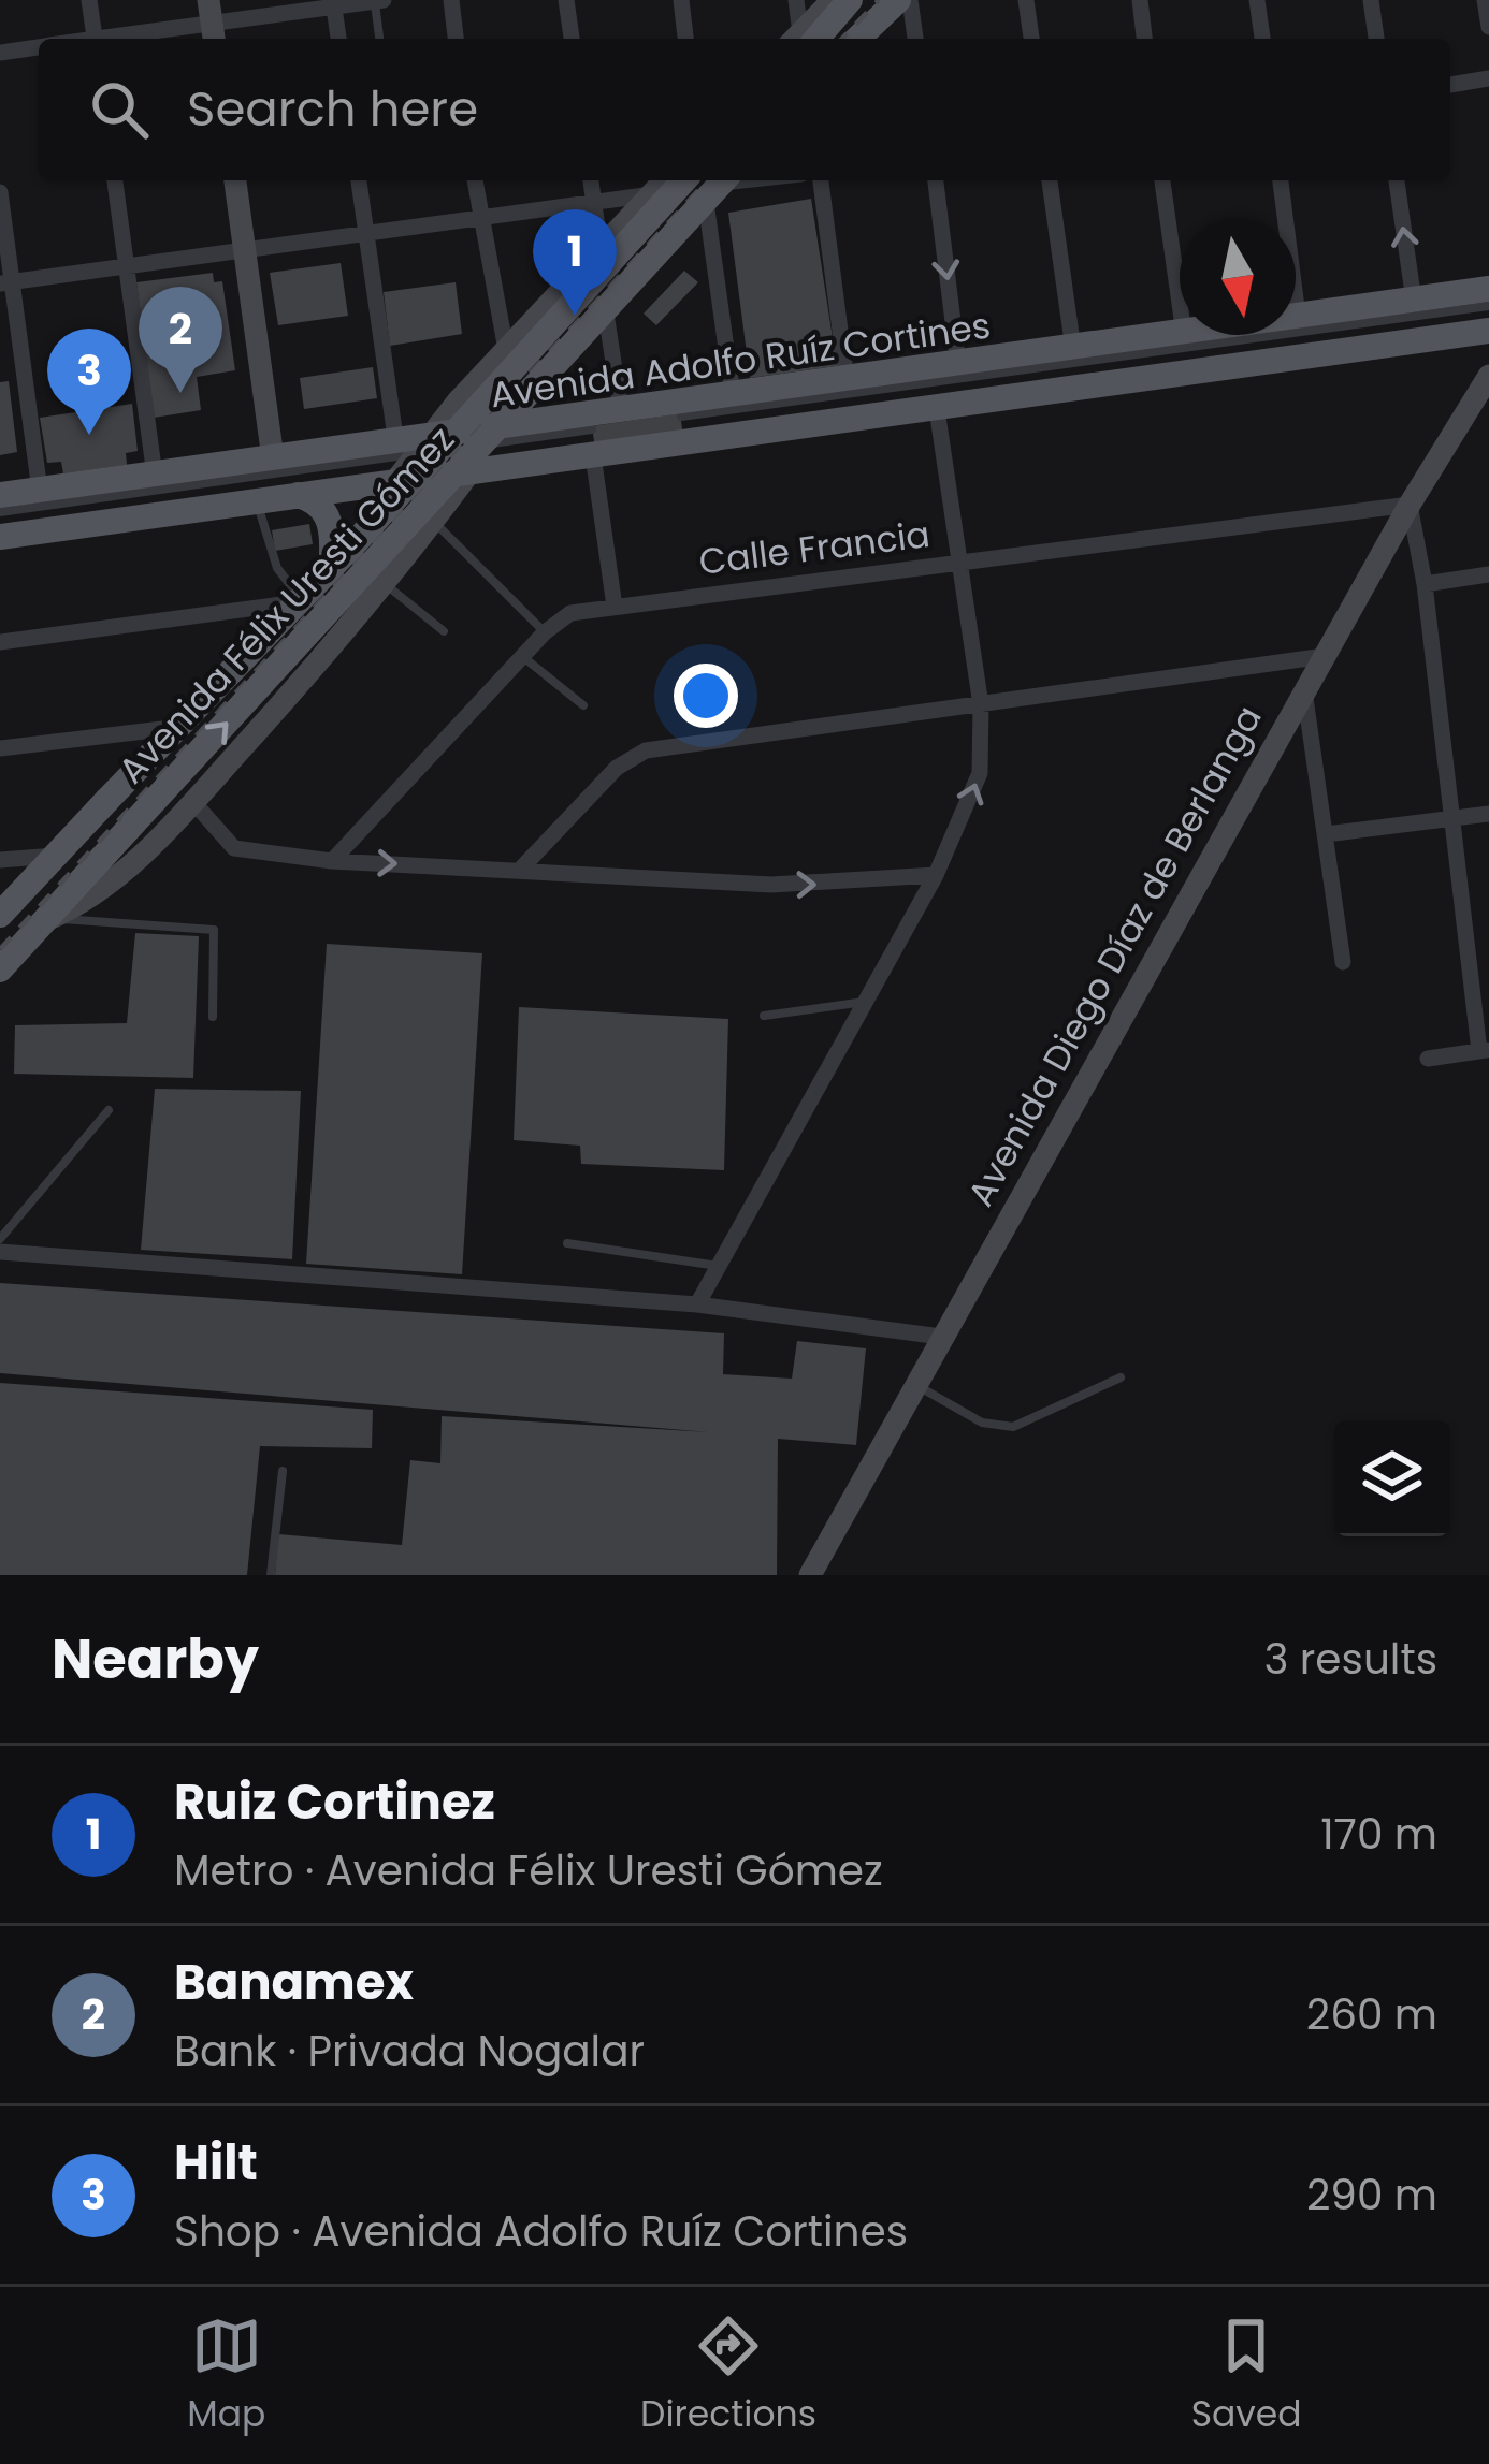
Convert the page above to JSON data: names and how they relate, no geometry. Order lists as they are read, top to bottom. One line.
{"streets":{"main road":["Avenida Adolfo Ruíz Cortines","Avenida Félix Uresti Gómez"],"street":["Calle Francia","Avenida Diego Díaz de Berlanga"]},"crossings":[["Calle Francia","Avenida Diego Díaz de Berlanga"]],"north":"bottom","page":{"search":"Search here","pins":["1","2","3"],"heading":["Nearby","3 results"],"list":[{"mark":"1","name":"Ruiz Cortinez","note":"Metro · Avenida Félix Uresti Gómez","value":"170 m"},{"mark":"2","name":"Banamex","note":"Bank · Privada Nogalar","value":"260 m"},{"mark":"3","name":"Hilt","note":"Shop · Avenida Adolfo Ruíz Cortines","value":"290 m"}],"nav":["Map","Directions","Saved"]}}
